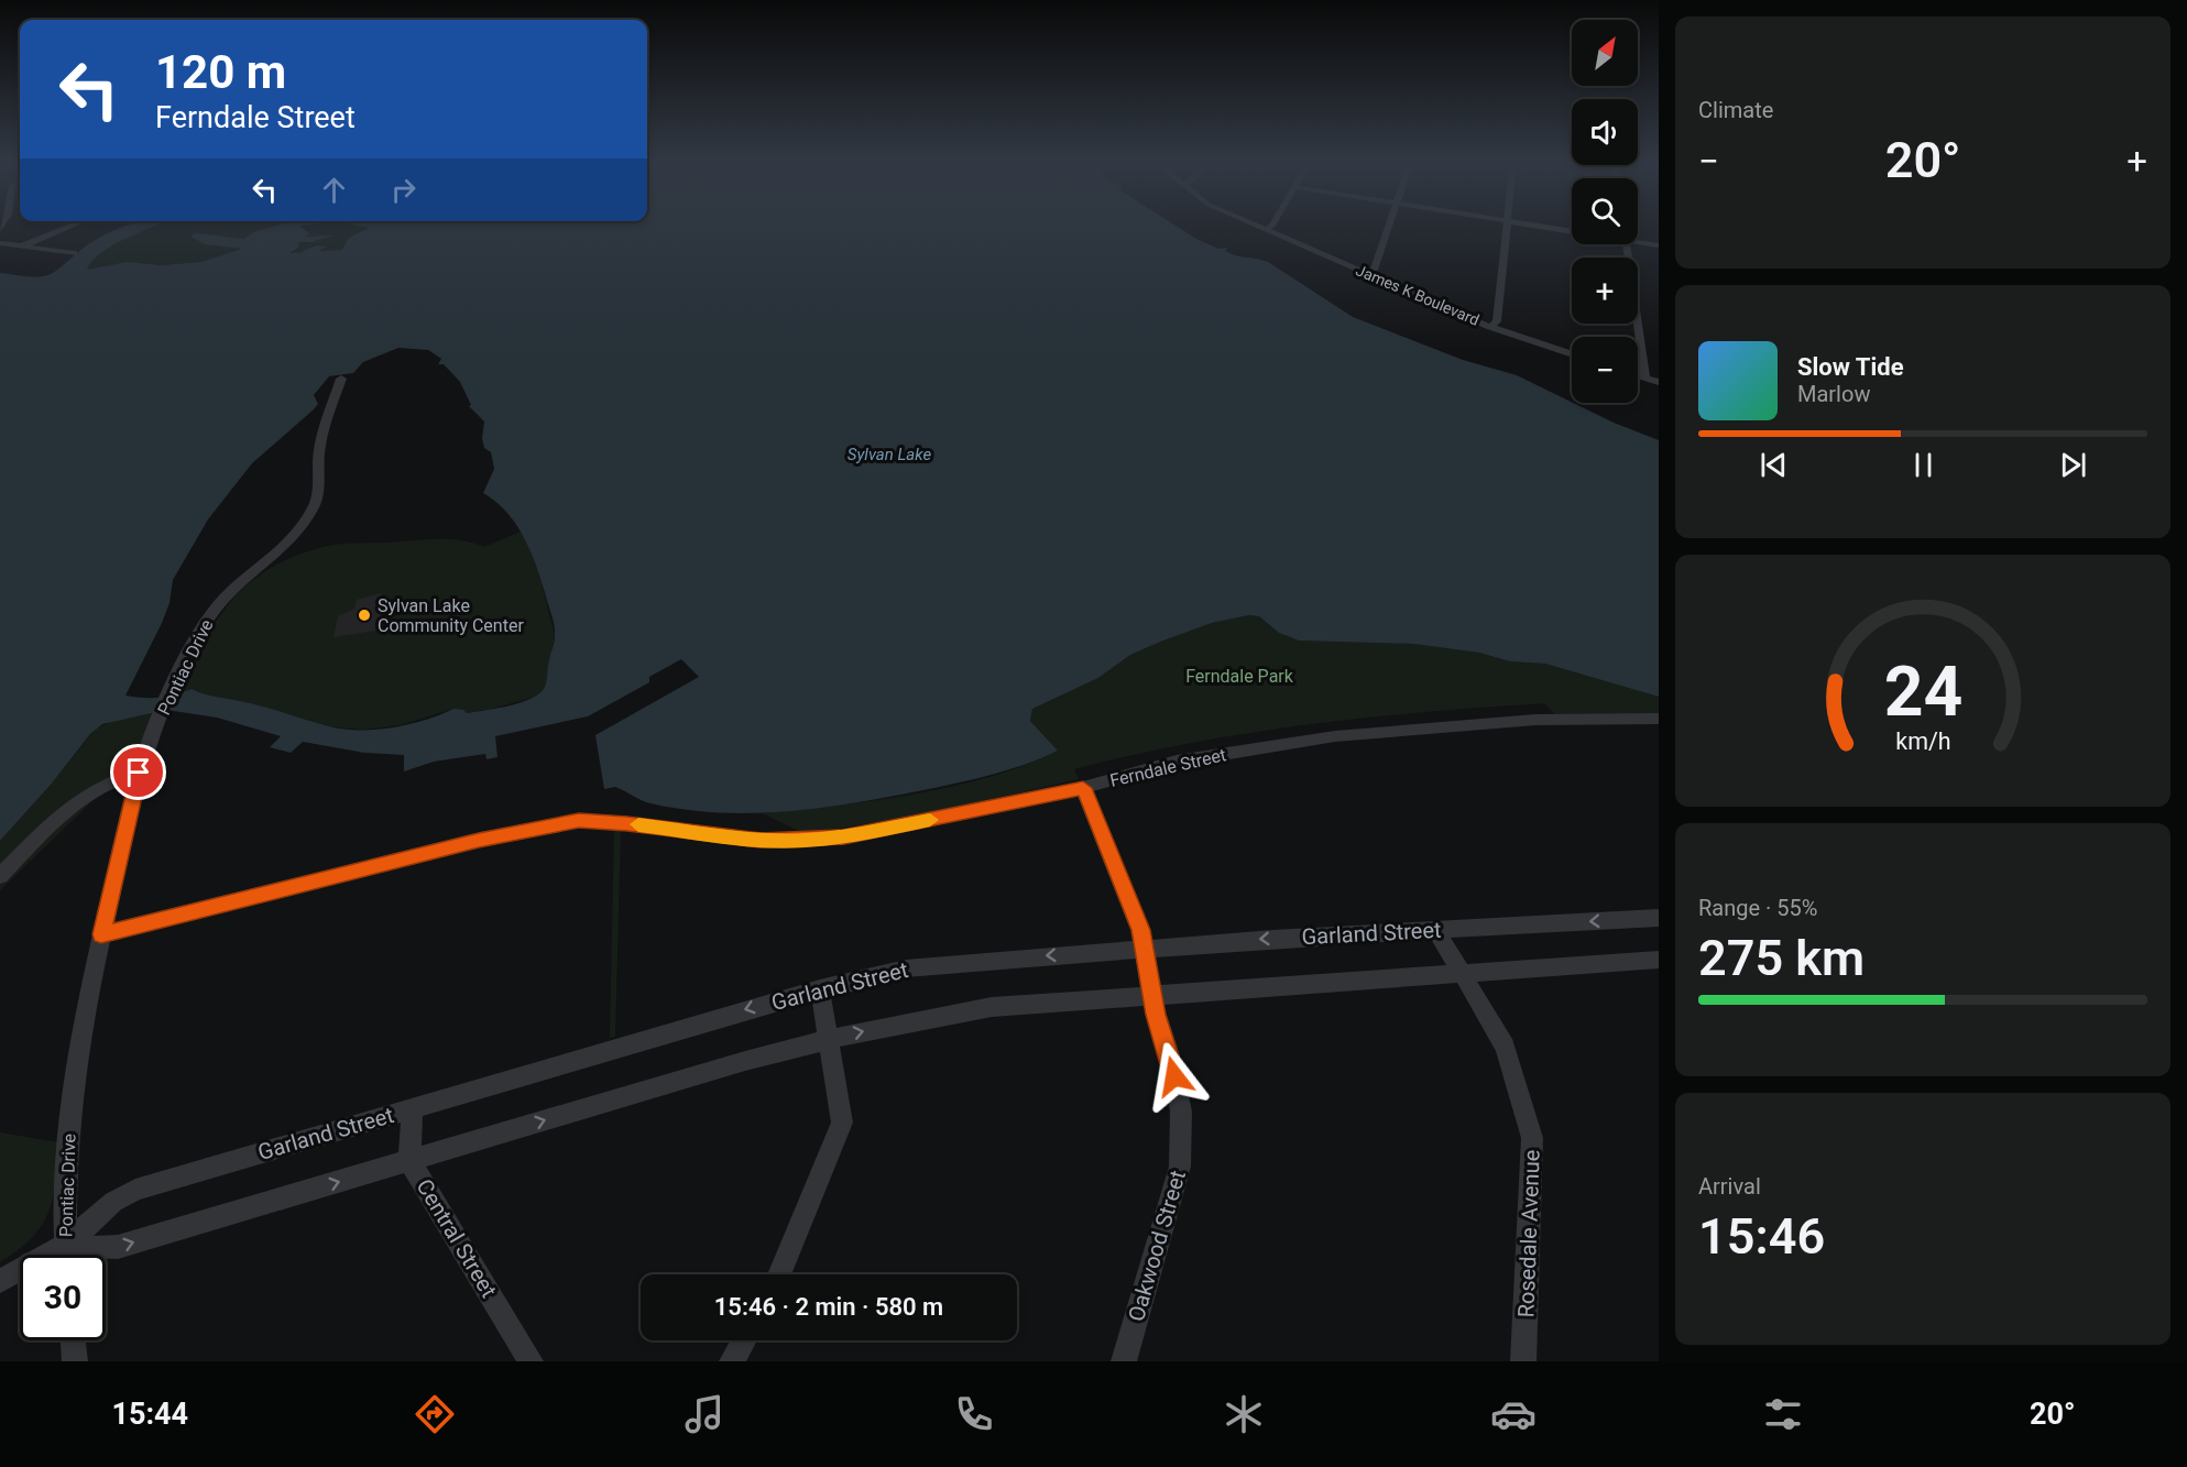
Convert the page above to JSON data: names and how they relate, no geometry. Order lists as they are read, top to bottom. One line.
{"streets":{"street":["James K Boulevard","Pontiac Drive","Ferndale Street","Garland Street","Rosedale Avenue","Central Street","Oakwood Street"]},"crossings":[["Pontiac Drive","Ferndale Street"],["Pontiac Drive","Garland Street"],["Ferndale Street","Oakwood Street"],["Garland Street","Rosedale Avenue"],["Garland Street","Central Street"],["Garland Street","Oakwood Street"]],"water":["Sylvan Lake"],"parks":["Ferndale Park"],"places":["Sylvan Lake Community Center"],"north":"top right","page":{"tile":["Climate",["Range · 55%","275 km"],["Arrival","15:46"]],"map_buttons":["+","−"],"turn":["120 m","Ferndale Street"],"heat":["−","20°","+"],"song":["Slow Tide","Marlow"],"limit":"30","trip":"15:46 · 2 min · 580 m","tabs":["15:44","20°"],"gauge":["24","km/h"]}}
